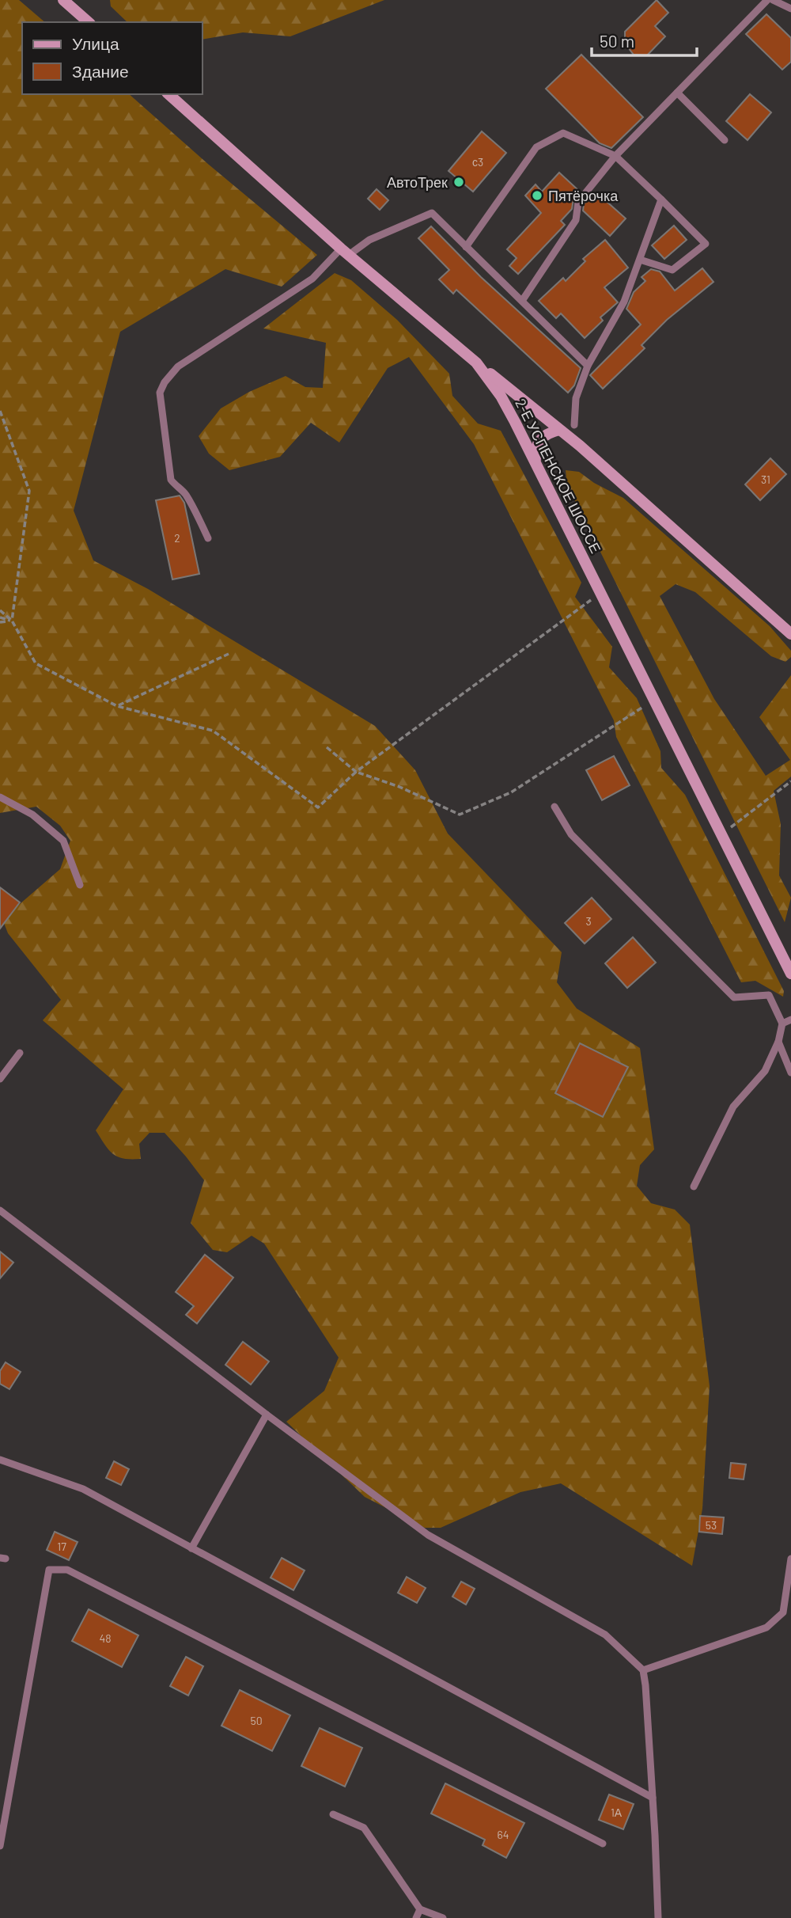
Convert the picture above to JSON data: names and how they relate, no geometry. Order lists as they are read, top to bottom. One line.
{"streets":{"main road":["2-Е УСПЕНСКОЕ ШОССЕ"]},"places":["АвтоТрек","Пятёрочка"],"house_numbers":["с3","31","2","3","53","17","48","50","1А","64"],"legend":["Улица","Здание"],"scale_bar":"50 m"}
